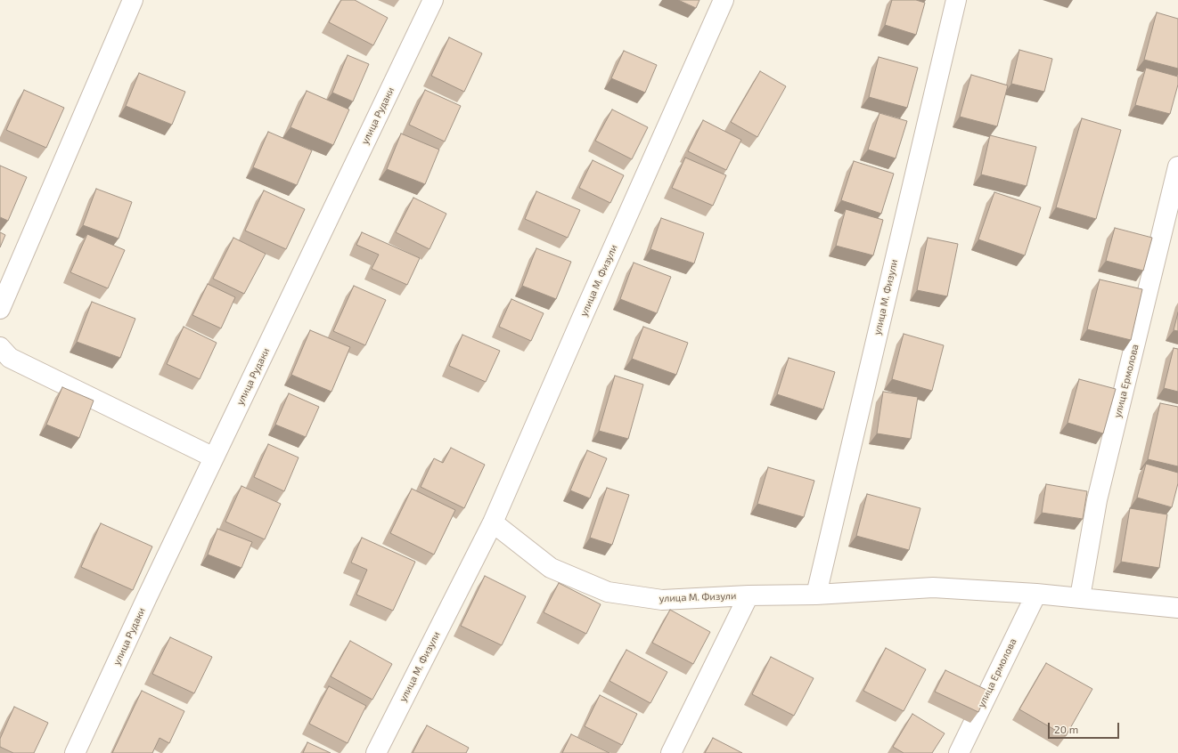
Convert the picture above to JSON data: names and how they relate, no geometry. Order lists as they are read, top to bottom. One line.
{"streets":{"street":["улица Рудаки","улица М. Физули","улица Ермолова"]},"scale_bar":"20 m"}
